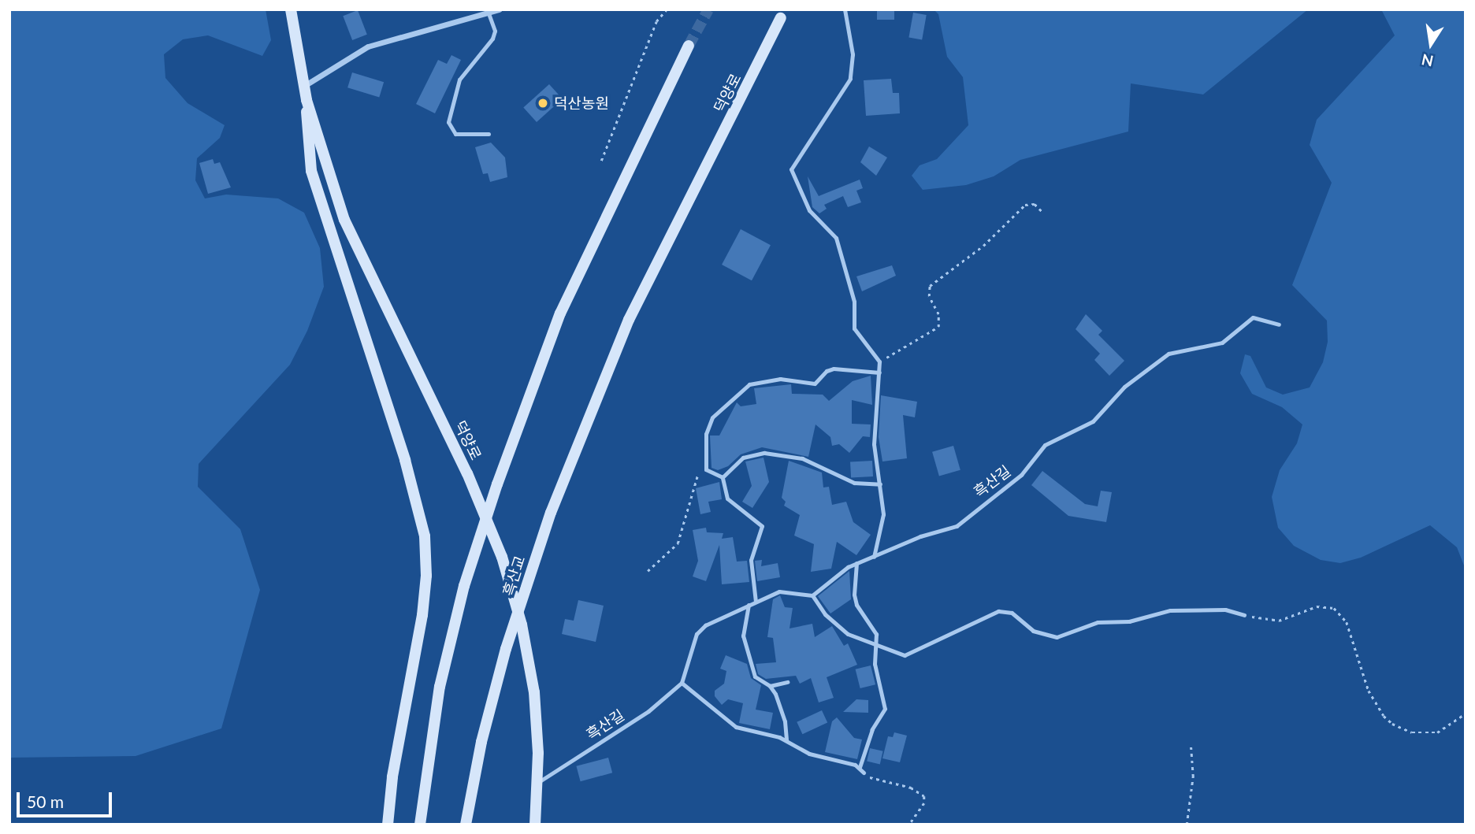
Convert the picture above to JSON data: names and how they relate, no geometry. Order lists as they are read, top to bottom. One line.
{"streets":{"main road":["덕양로","흑산교"],"lane":["흑산길"]},"crossings":[["덕양로","흑산길"],["덕양로","흑산교"]],"places":["덕산농원"],"scale_bar":"50 m","north":"bottom"}
